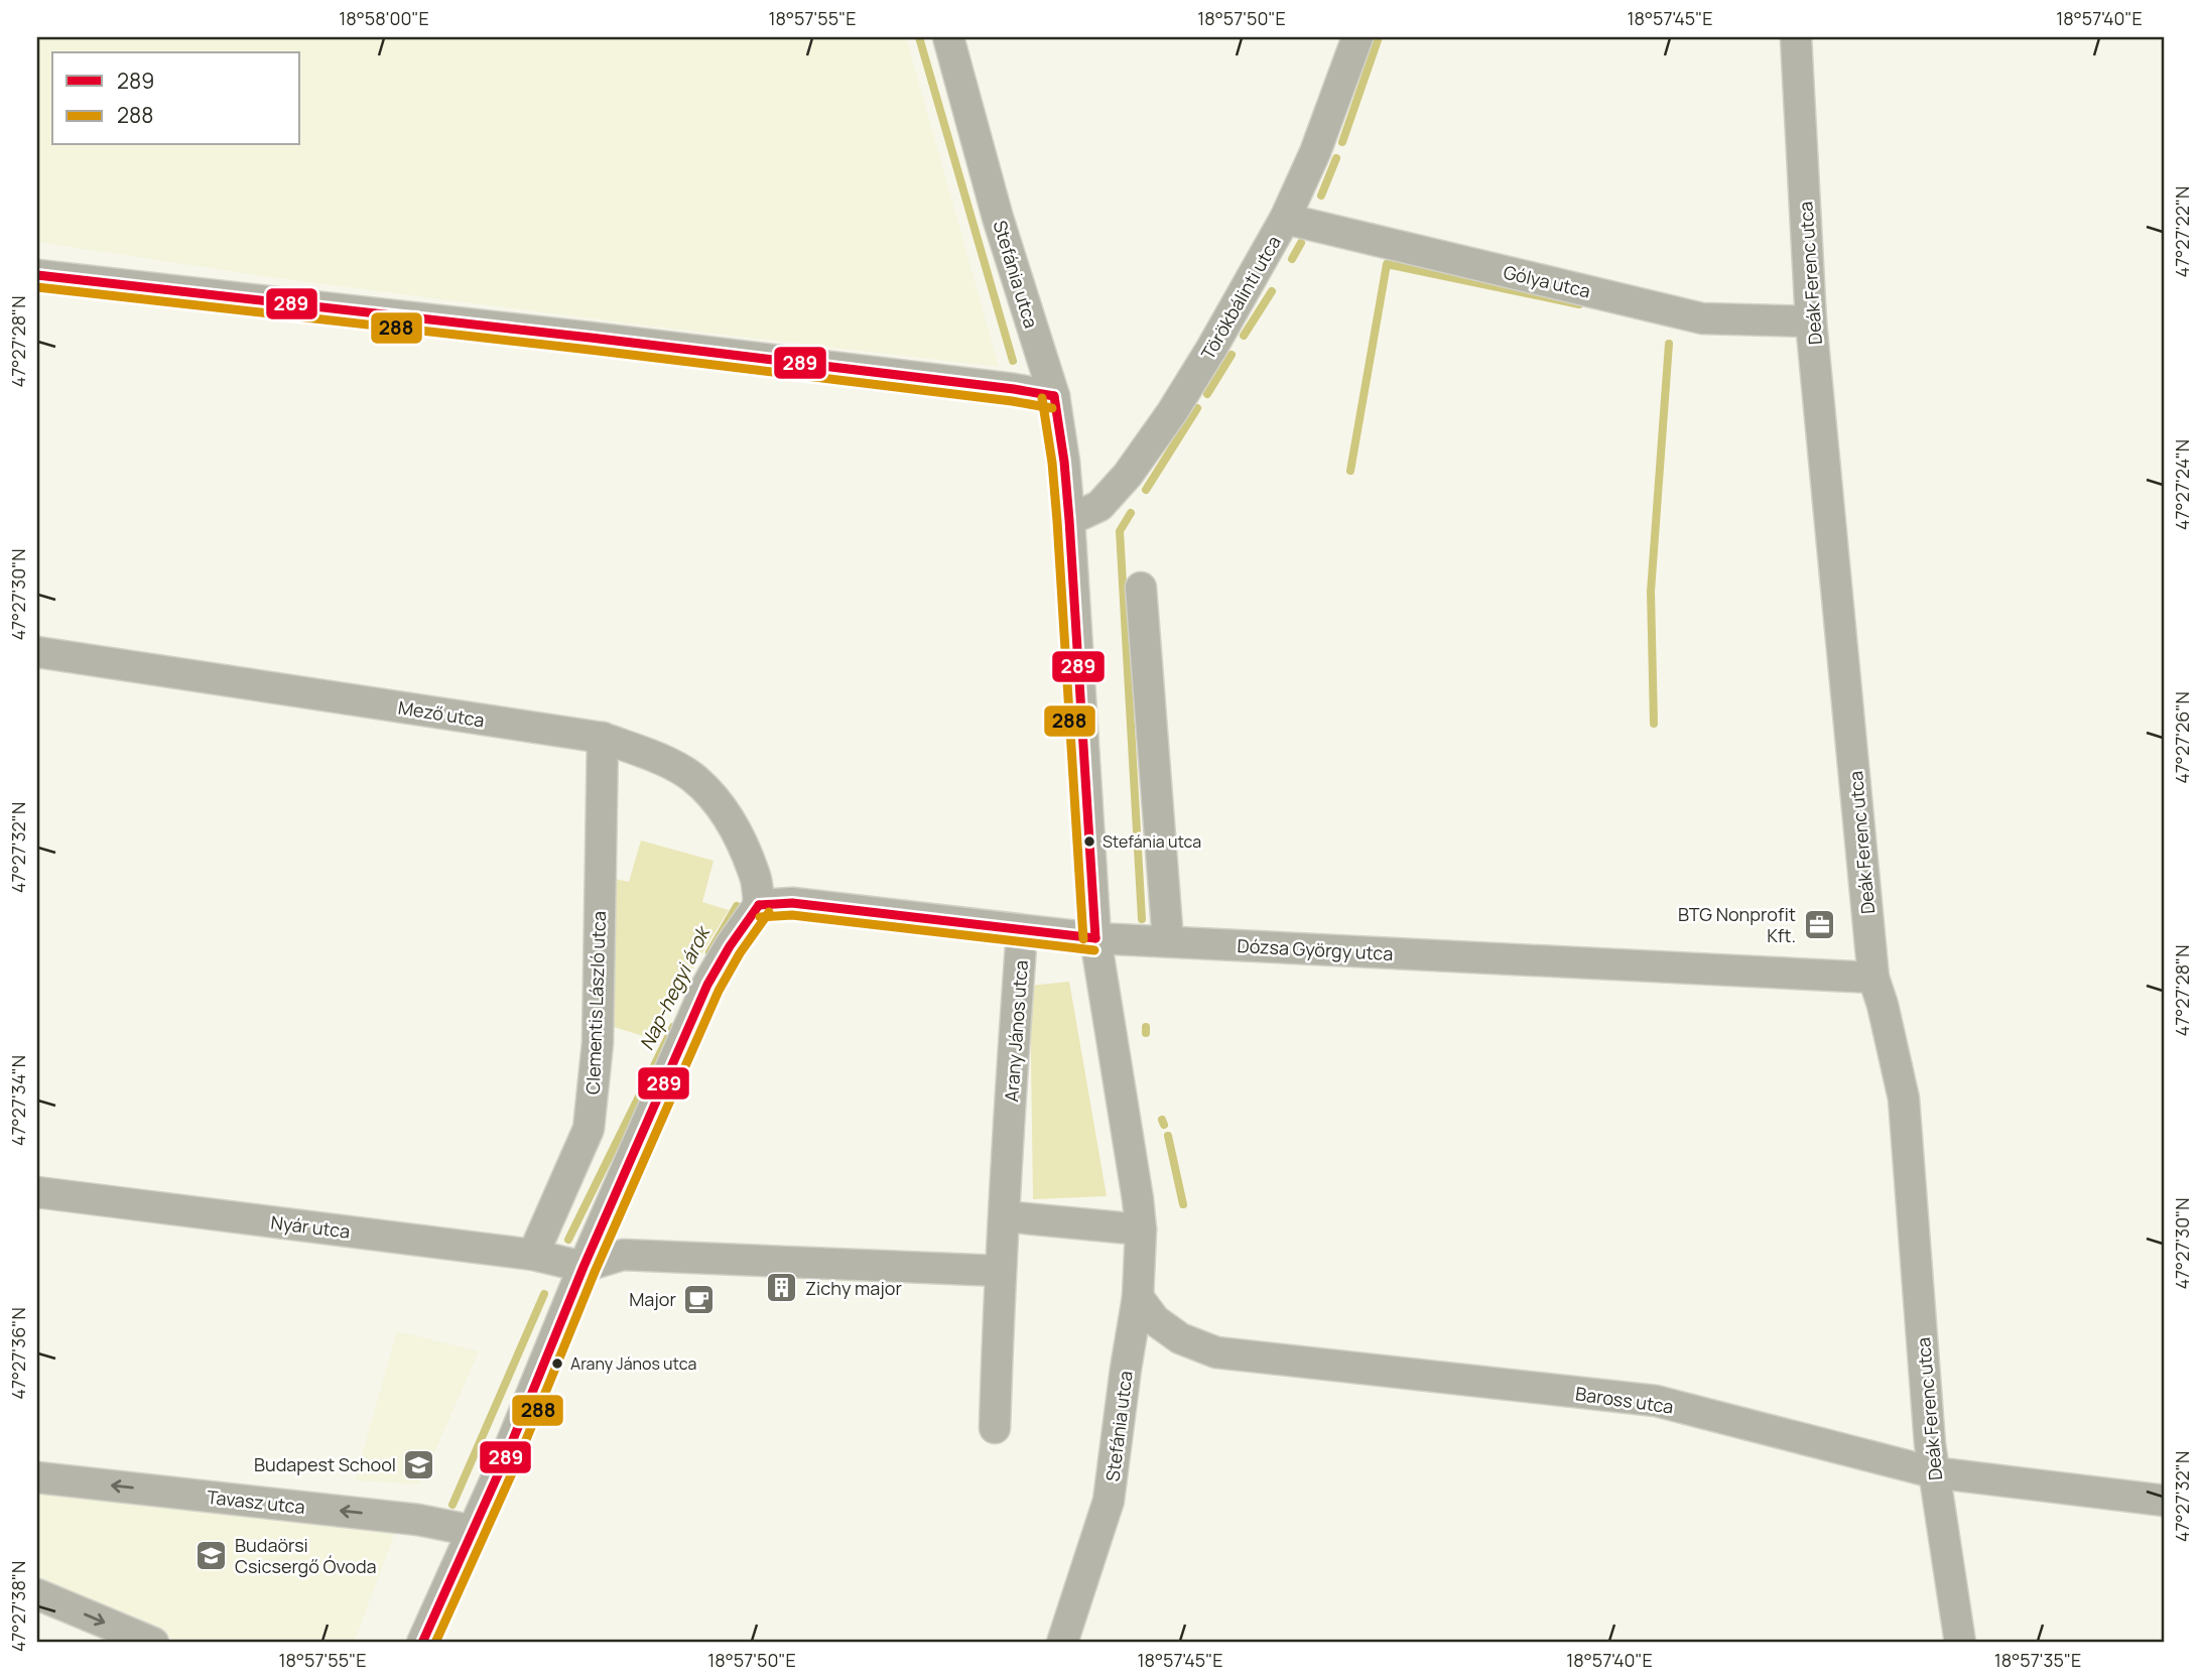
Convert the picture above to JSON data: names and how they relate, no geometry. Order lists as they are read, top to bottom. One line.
{"streets":{"street":["Deák Ferenc utca","Stefánia utca","Gólya utca","Törökbálinti utca","Mező utca","Dózsa György utca","Clementis László utca","Arany János utca","Nyár utca","Baross utca","Tavasz utca"]},"crossings":[["Deák Ferenc utca","Gólya utca"],["Deák Ferenc utca","Dózsa György utca"],["Deák Ferenc utca","Baross utca"],["Stefánia utca","Törökbálinti utca"],["Stefánia utca","Dózsa György utca"],["Stefánia utca","Baross utca"],["Gólya utca","Törökbálinti utca"],["Mező utca","Dózsa György utca"],["Mező utca","Clementis László utca"],["Dózsa György utca","Arany János utca"],["Clementis László utca","Nyár utca"]],"one_way":["Tavasz utca"],"water":["Nap-hegyi árok"],"places":{"other":["Stefánia utca","Arany János utca"],"office":["BTG Nonprofit Kft."],"building":["Zichy major"],"cafe":["Major"],"school or university":["Budapest School","Budaörsi Csicsergő Óvoda"]},"lines":["transit line 289","transit line 288"],"legend":["289","288"],"coordinates":["18°58'00\"E","18°57'55\"E","18°57'50\"E","18°57'45\"E","18°57'40\"E","47°27'22\"N","47°27'28\"N","47°27'24\"N","47°27'30\"N","47°27'26\"N","47°27'32\"N","47°27'34\"N","47°27'36\"N","47°27'38\"N","18°57'35\"E"]}
